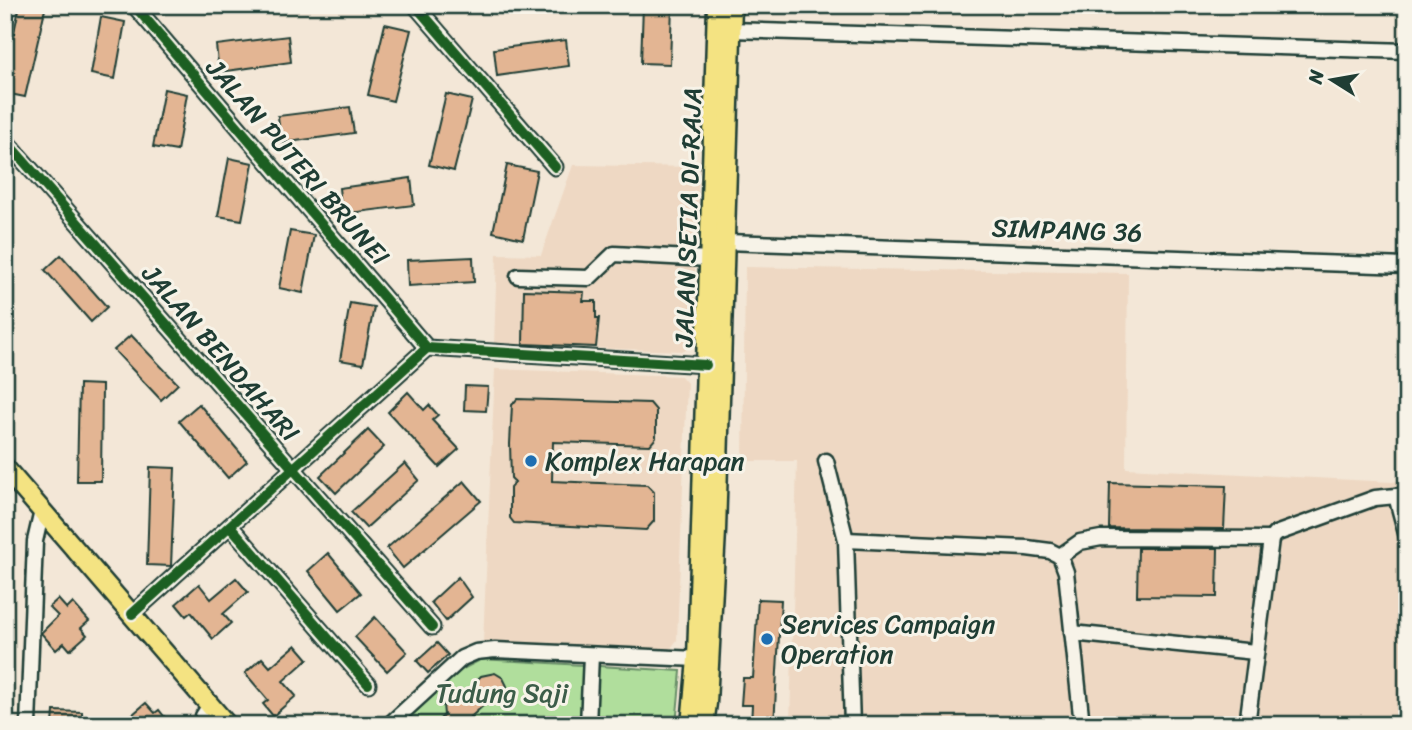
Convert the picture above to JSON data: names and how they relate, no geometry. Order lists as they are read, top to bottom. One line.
{"streets":{"main road":["JALAN SETIA DI-RAJA"],"street":["JALAN PUTERI BRUNEI","SIMPANG 36","JALAN BENDAHARI"]},"crossings":[["JALAN SETIA DI-RAJA","SIMPANG 36"]],"parks":["Tudung Saji"],"places":["Komplex Harapan","Services Campaign Operation"],"north":"left"}
